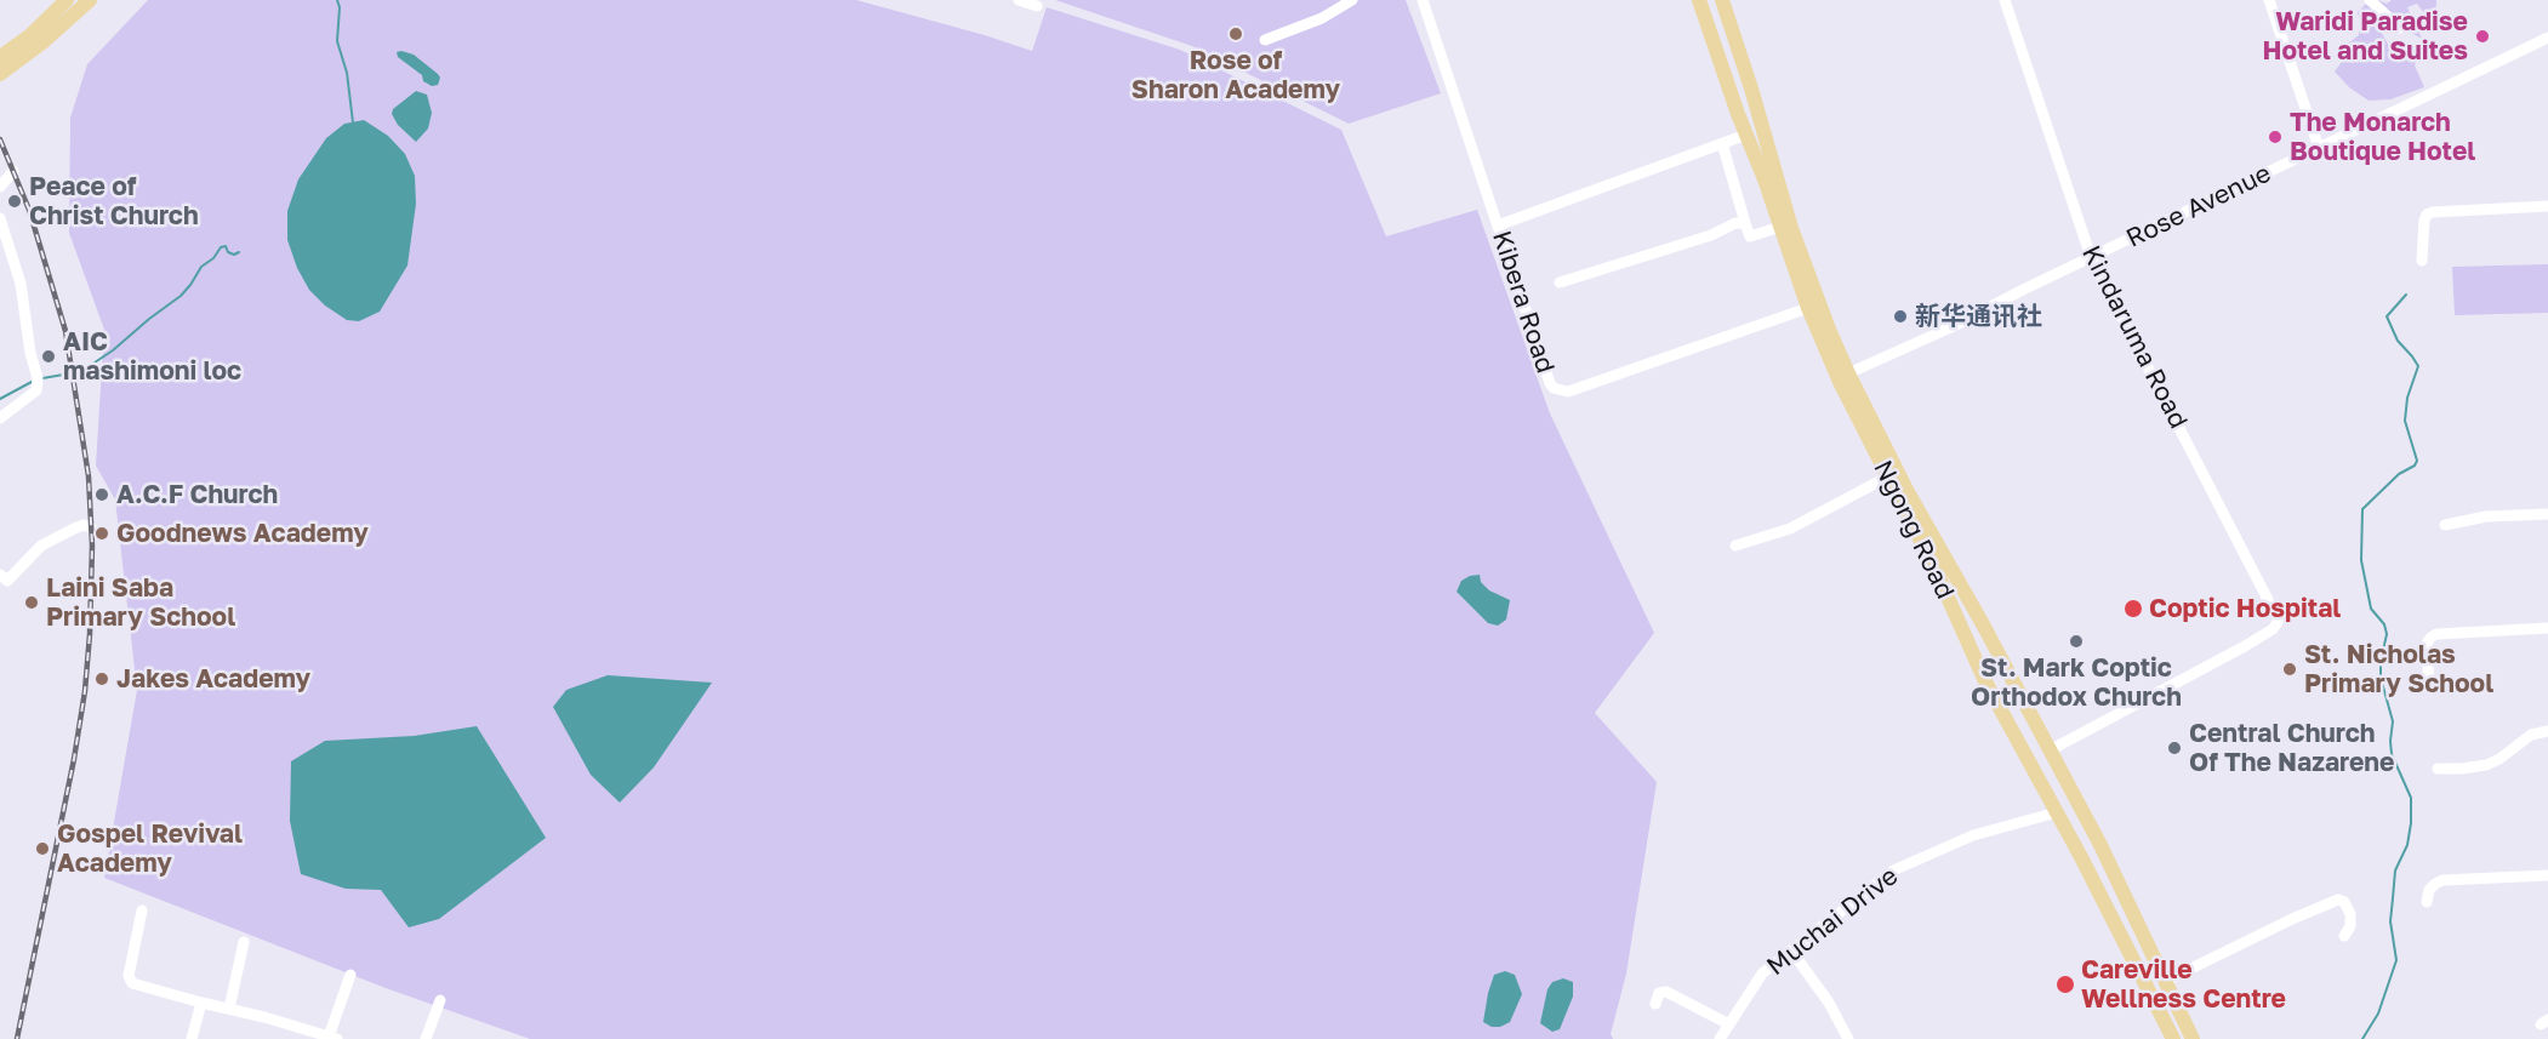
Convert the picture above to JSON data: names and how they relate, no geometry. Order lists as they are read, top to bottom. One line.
{"streets":{"main road":["Ngong Road"],"street":["Rose Avenue","Kibera Road","Kindaruma Road","Muchai Drive"]},"crossings":[["Rose Avenue","Kindaruma Road"],["Rose Avenue","Ngong Road"],["Kibera Road","Ngong Road"],["Kindaruma Road","Ngong Road"],["Ngong Road","Muchai Drive"]],"places":["Rose of Sharon Academy","Waridi Paradise Hotel and Suites","The Monarch Boutique Hotel","Peace of Christ Church","新华通讯社","AIC mashimoni loc","A.C.F Church","Goodnews Academy","Laini Saba Primary School","Coptic Hospital","St. Mark Coptic Orthodox Church","St. Nicholas Primary School","Jakes Academy","Central Church Of The Nazarene","Gospel Revival Academy","Careville Wellness Centre"]}
